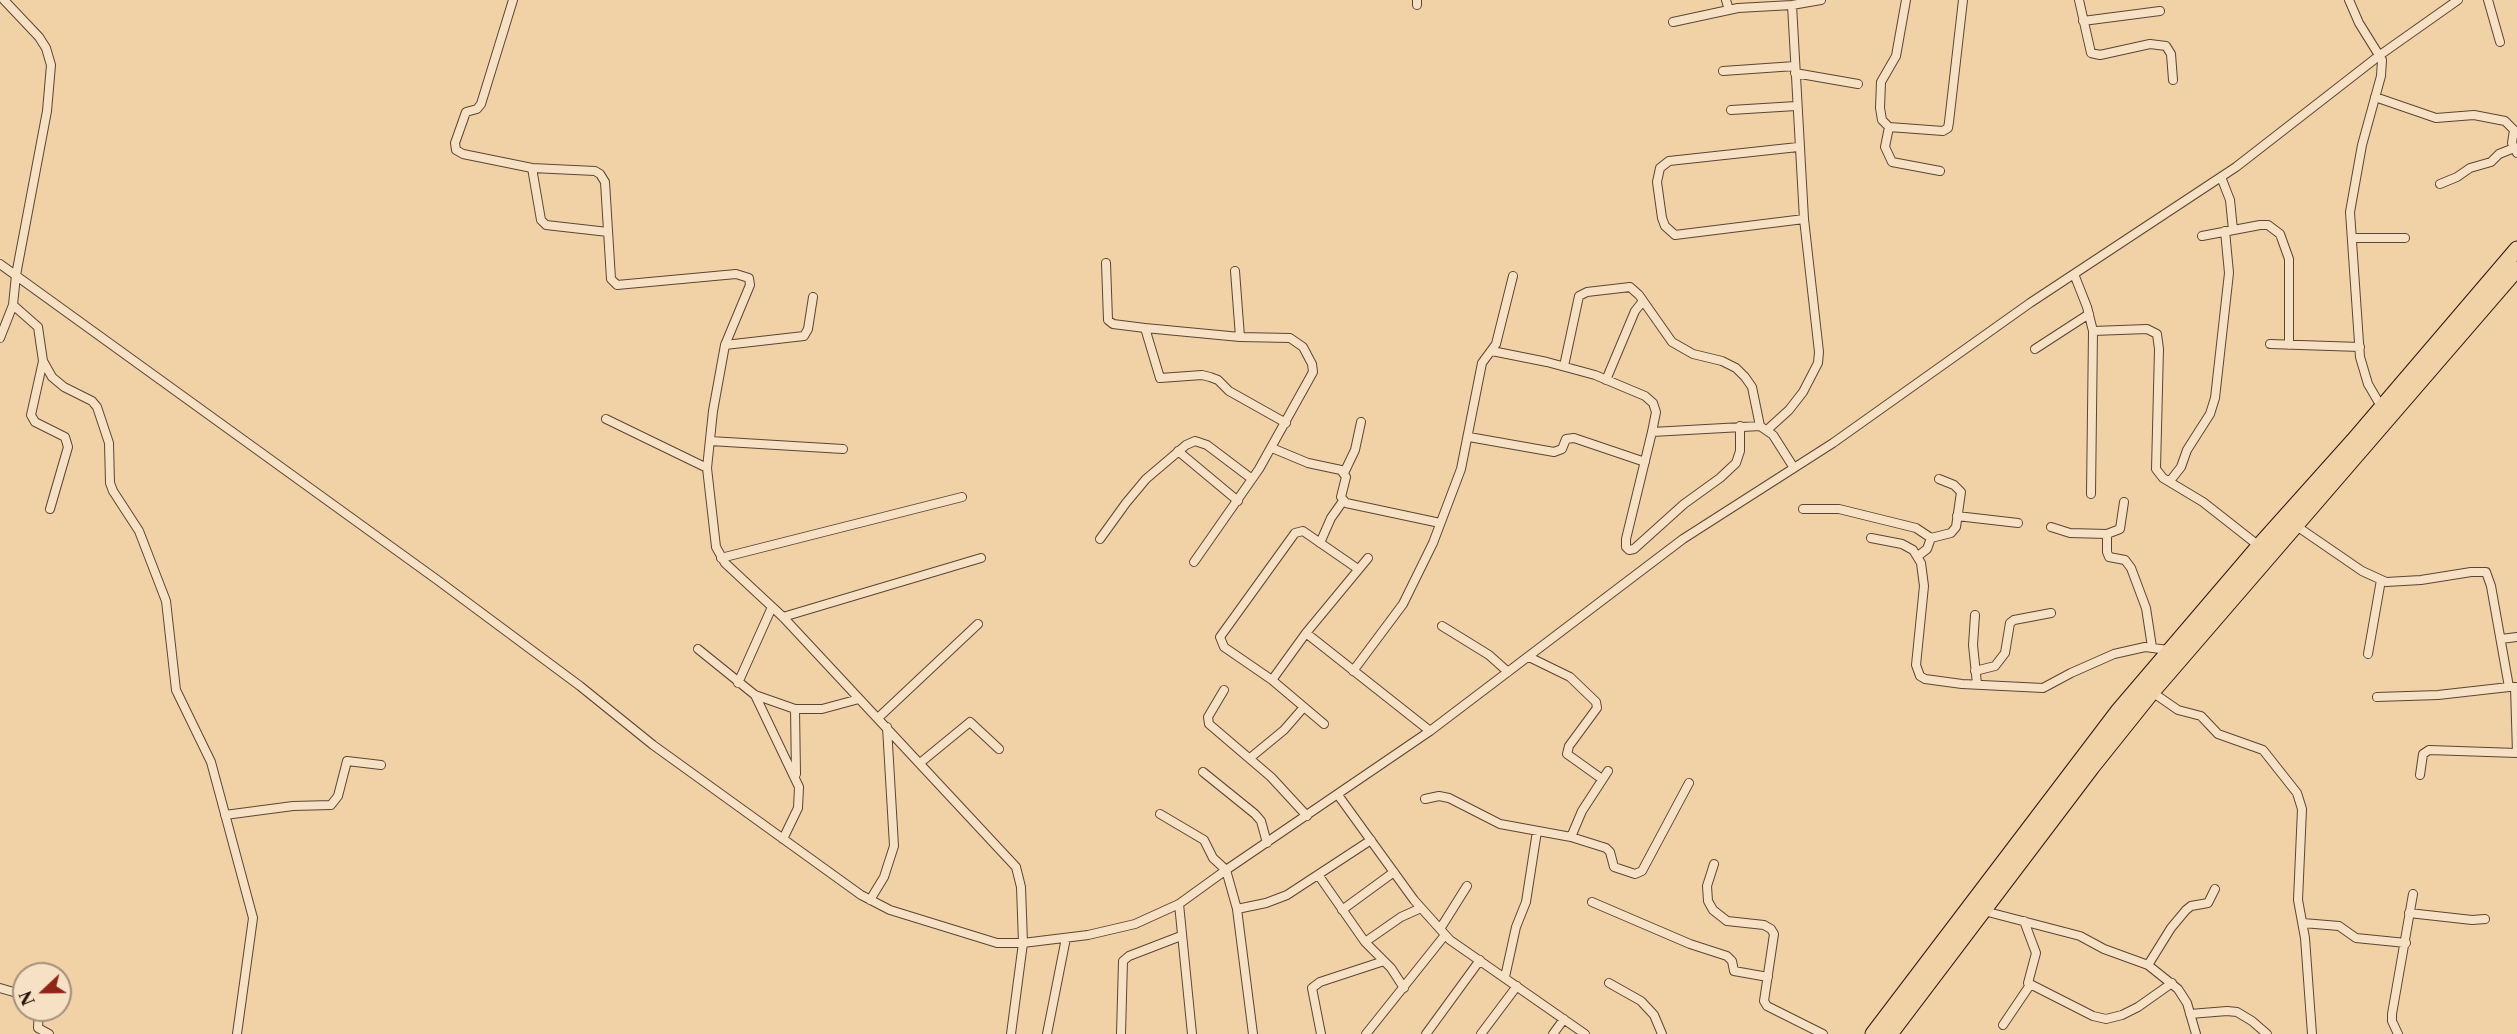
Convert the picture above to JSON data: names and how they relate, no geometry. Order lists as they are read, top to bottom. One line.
{"north":"left"}
